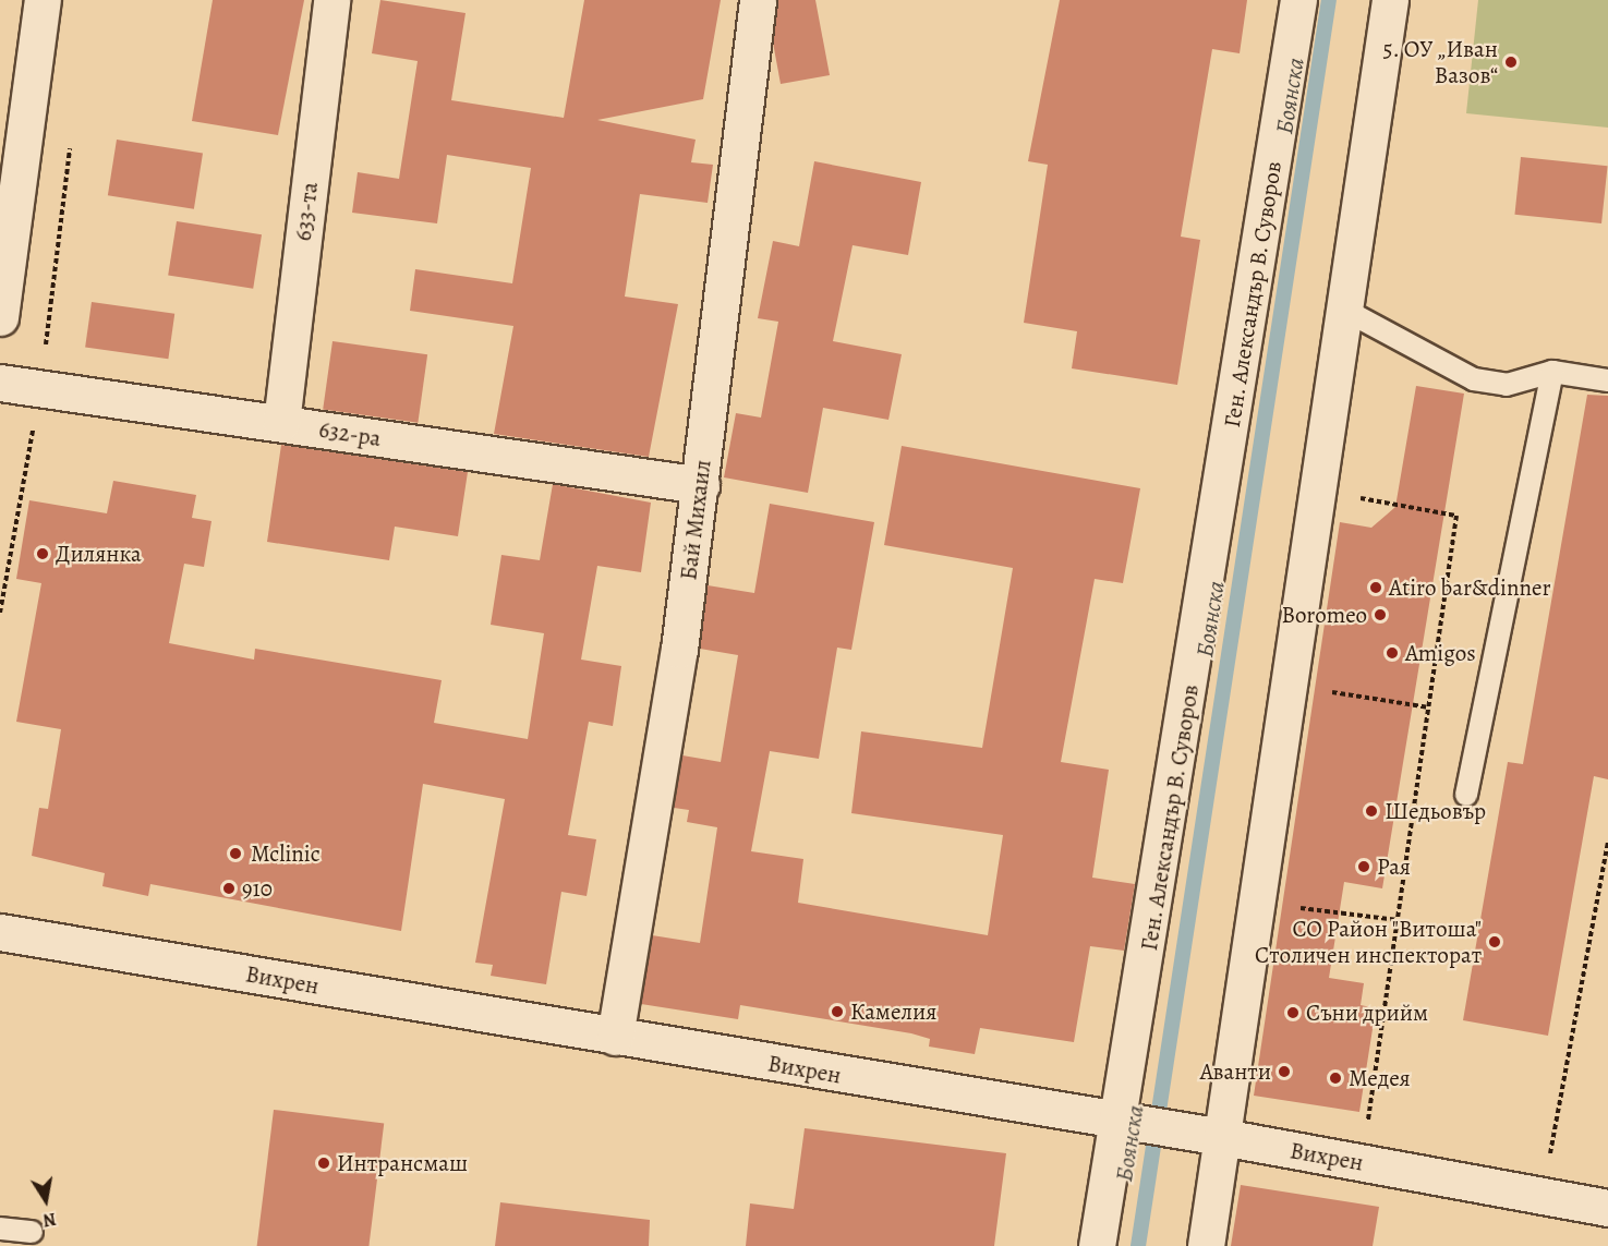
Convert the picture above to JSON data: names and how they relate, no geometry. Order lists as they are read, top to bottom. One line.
{"streets":{"street":["633-та","Ген. Александър В. Суворов","632-ра","Бай Михаил","Вихрен"]},"crossings":[["633-та","632-ра"],["Ген. Александър В. Суворов","Вихрен"],["632-ра","Бай Михаил"],["Бай Михаил","Вихрен"]],"water":["Боянска"],"places":["5. ОУ „Иван Вазов“","Дилянка","Atiro bar&dinner","Boromeo","Amigos","Шедьовър","Mclinic","Рая","910","СО Район \"Витоша\" Столичен инспекторат","Камелия","Съни дрийм","Аванти","Медея","Интрансмаш"],"north":"bottom"}
